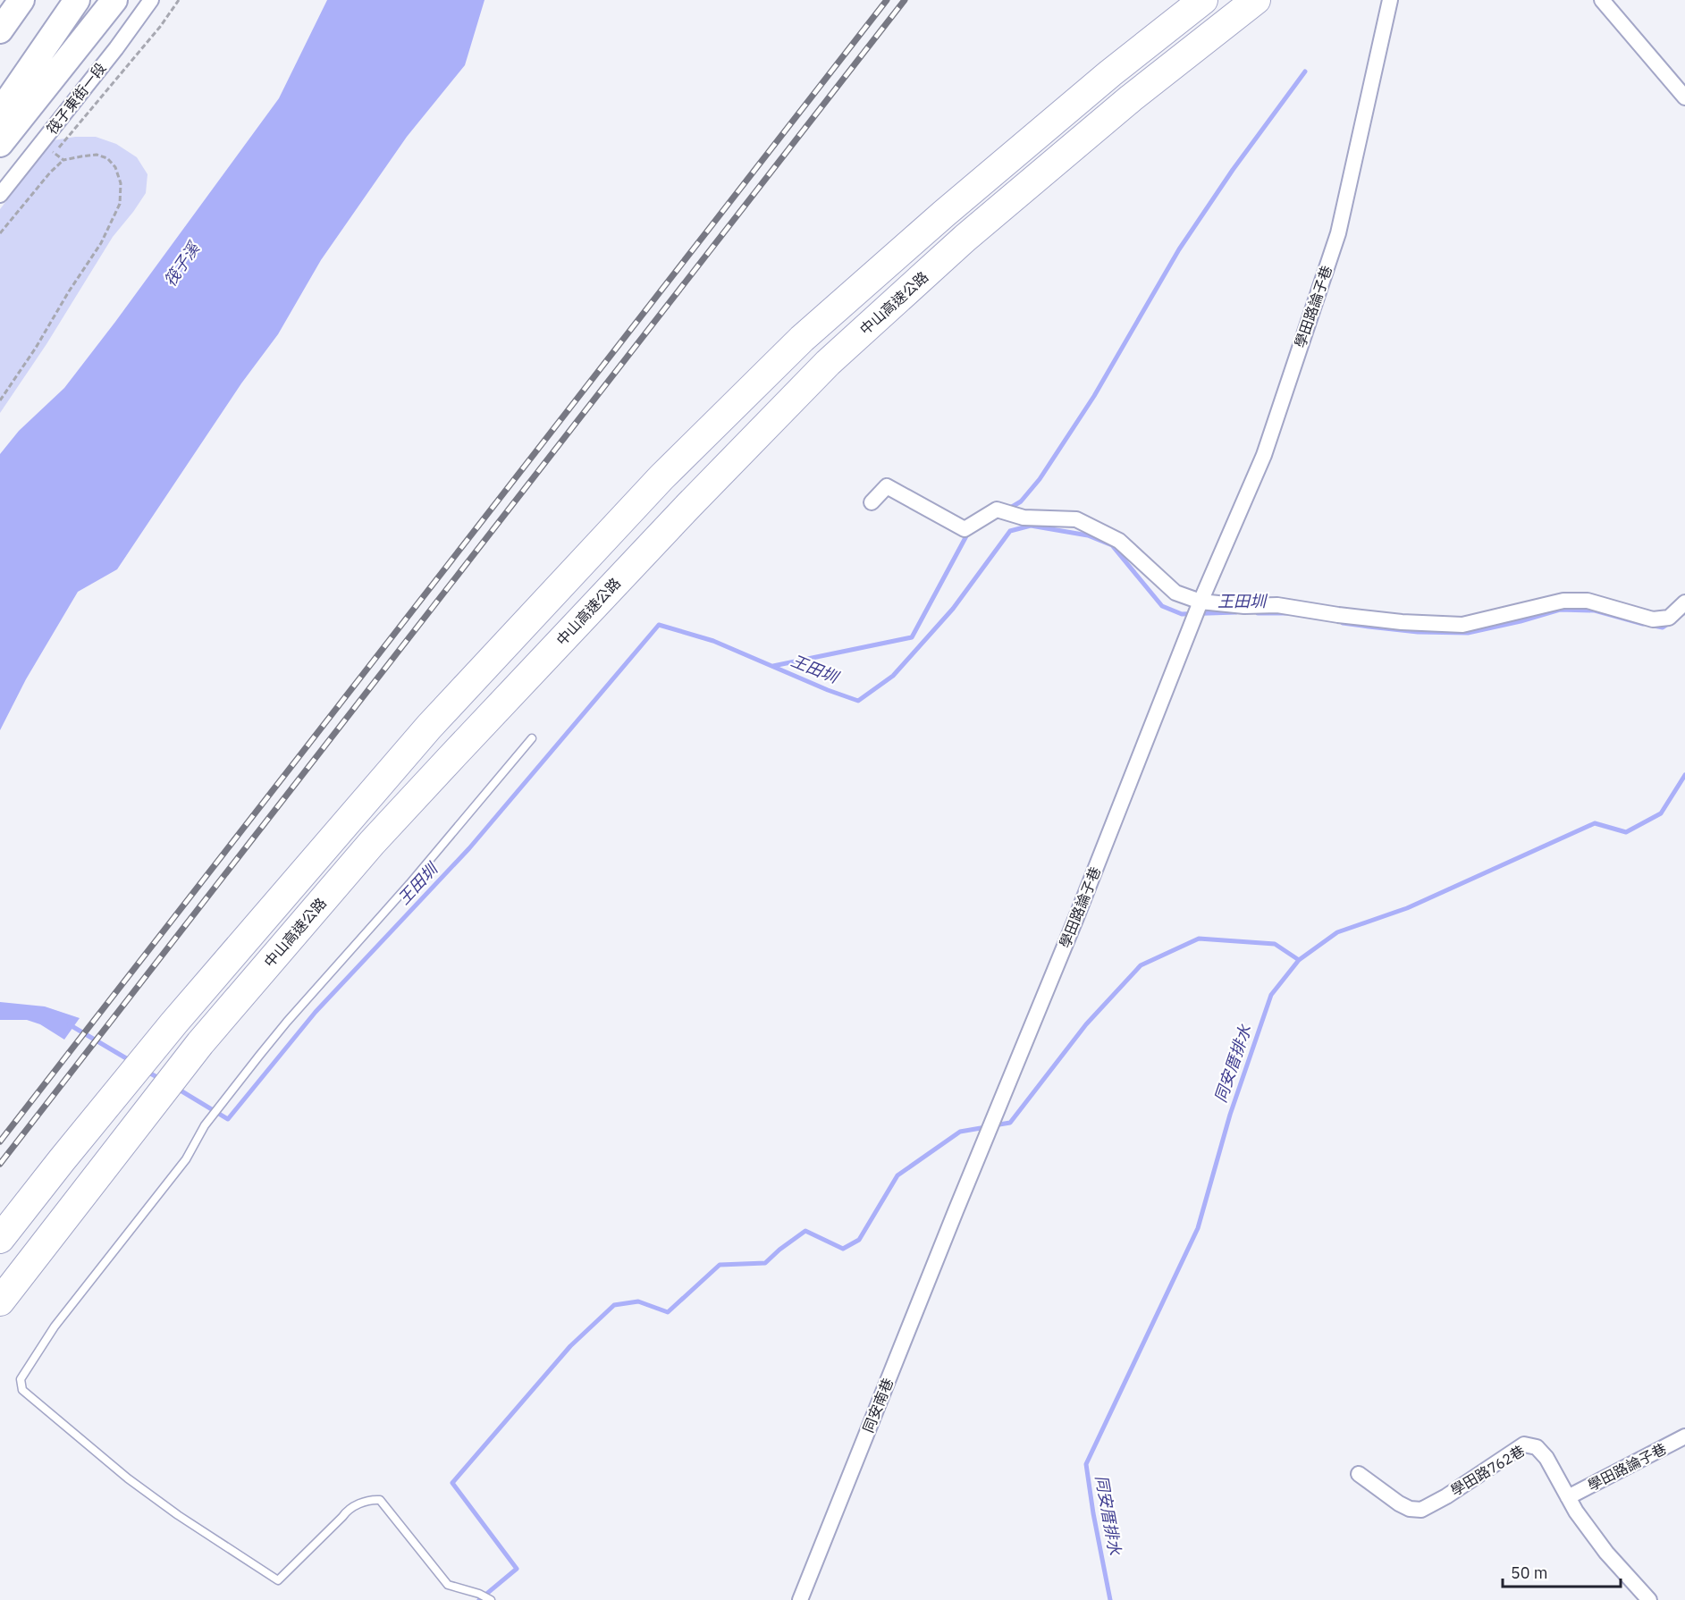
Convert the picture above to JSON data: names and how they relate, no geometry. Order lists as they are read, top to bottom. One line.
{"streets":{"highway":["中山高速公路"],"street":["筏子東街一段","學田路論子巷","同安南巷","學田路762巷"]},"crossings":[["學田路論子巷","同安南巷"],["學田路論子巷","學田路762巷"]],"water":["筏子溪","王田圳","同安厝排水"],"scale_bar":"50 m"}
